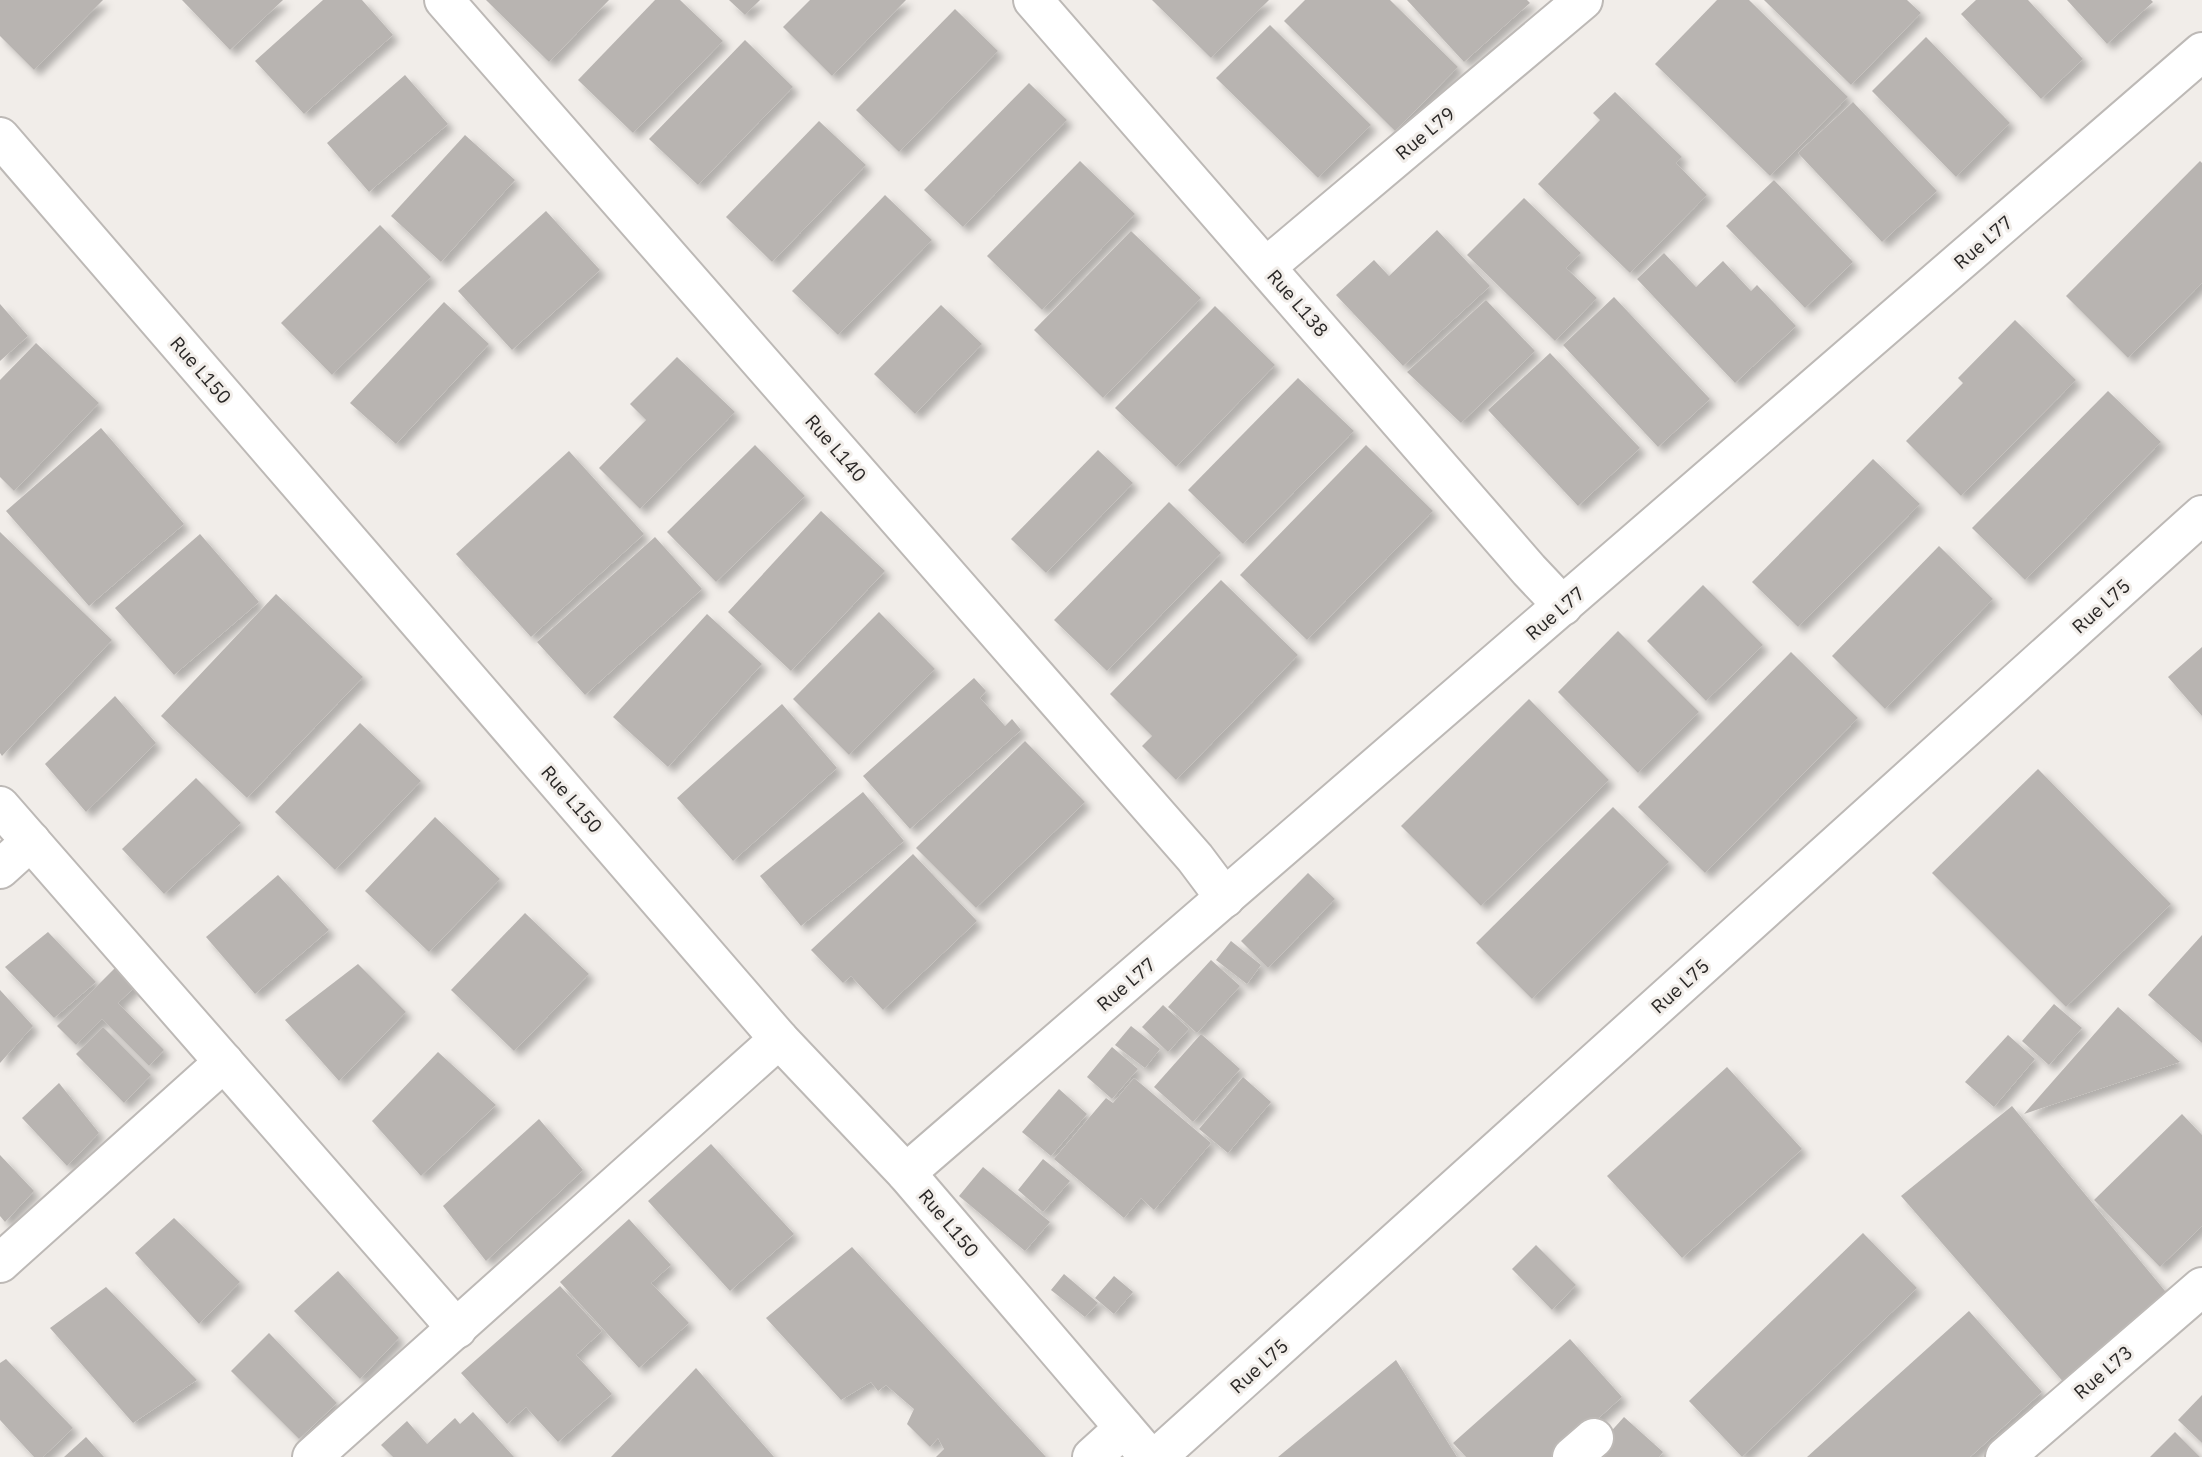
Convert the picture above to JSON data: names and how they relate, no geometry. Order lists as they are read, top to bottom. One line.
{"streets":{"street":["Rue L79","Rue L77","Rue L138","Rue L150","Rue L140","Rue L75","Rue L73"]},"crossings":[["Rue L79","Rue L138"],["Rue L77","Rue L138"],["Rue L77","Rue L150"],["Rue L77","Rue L140"]]}
